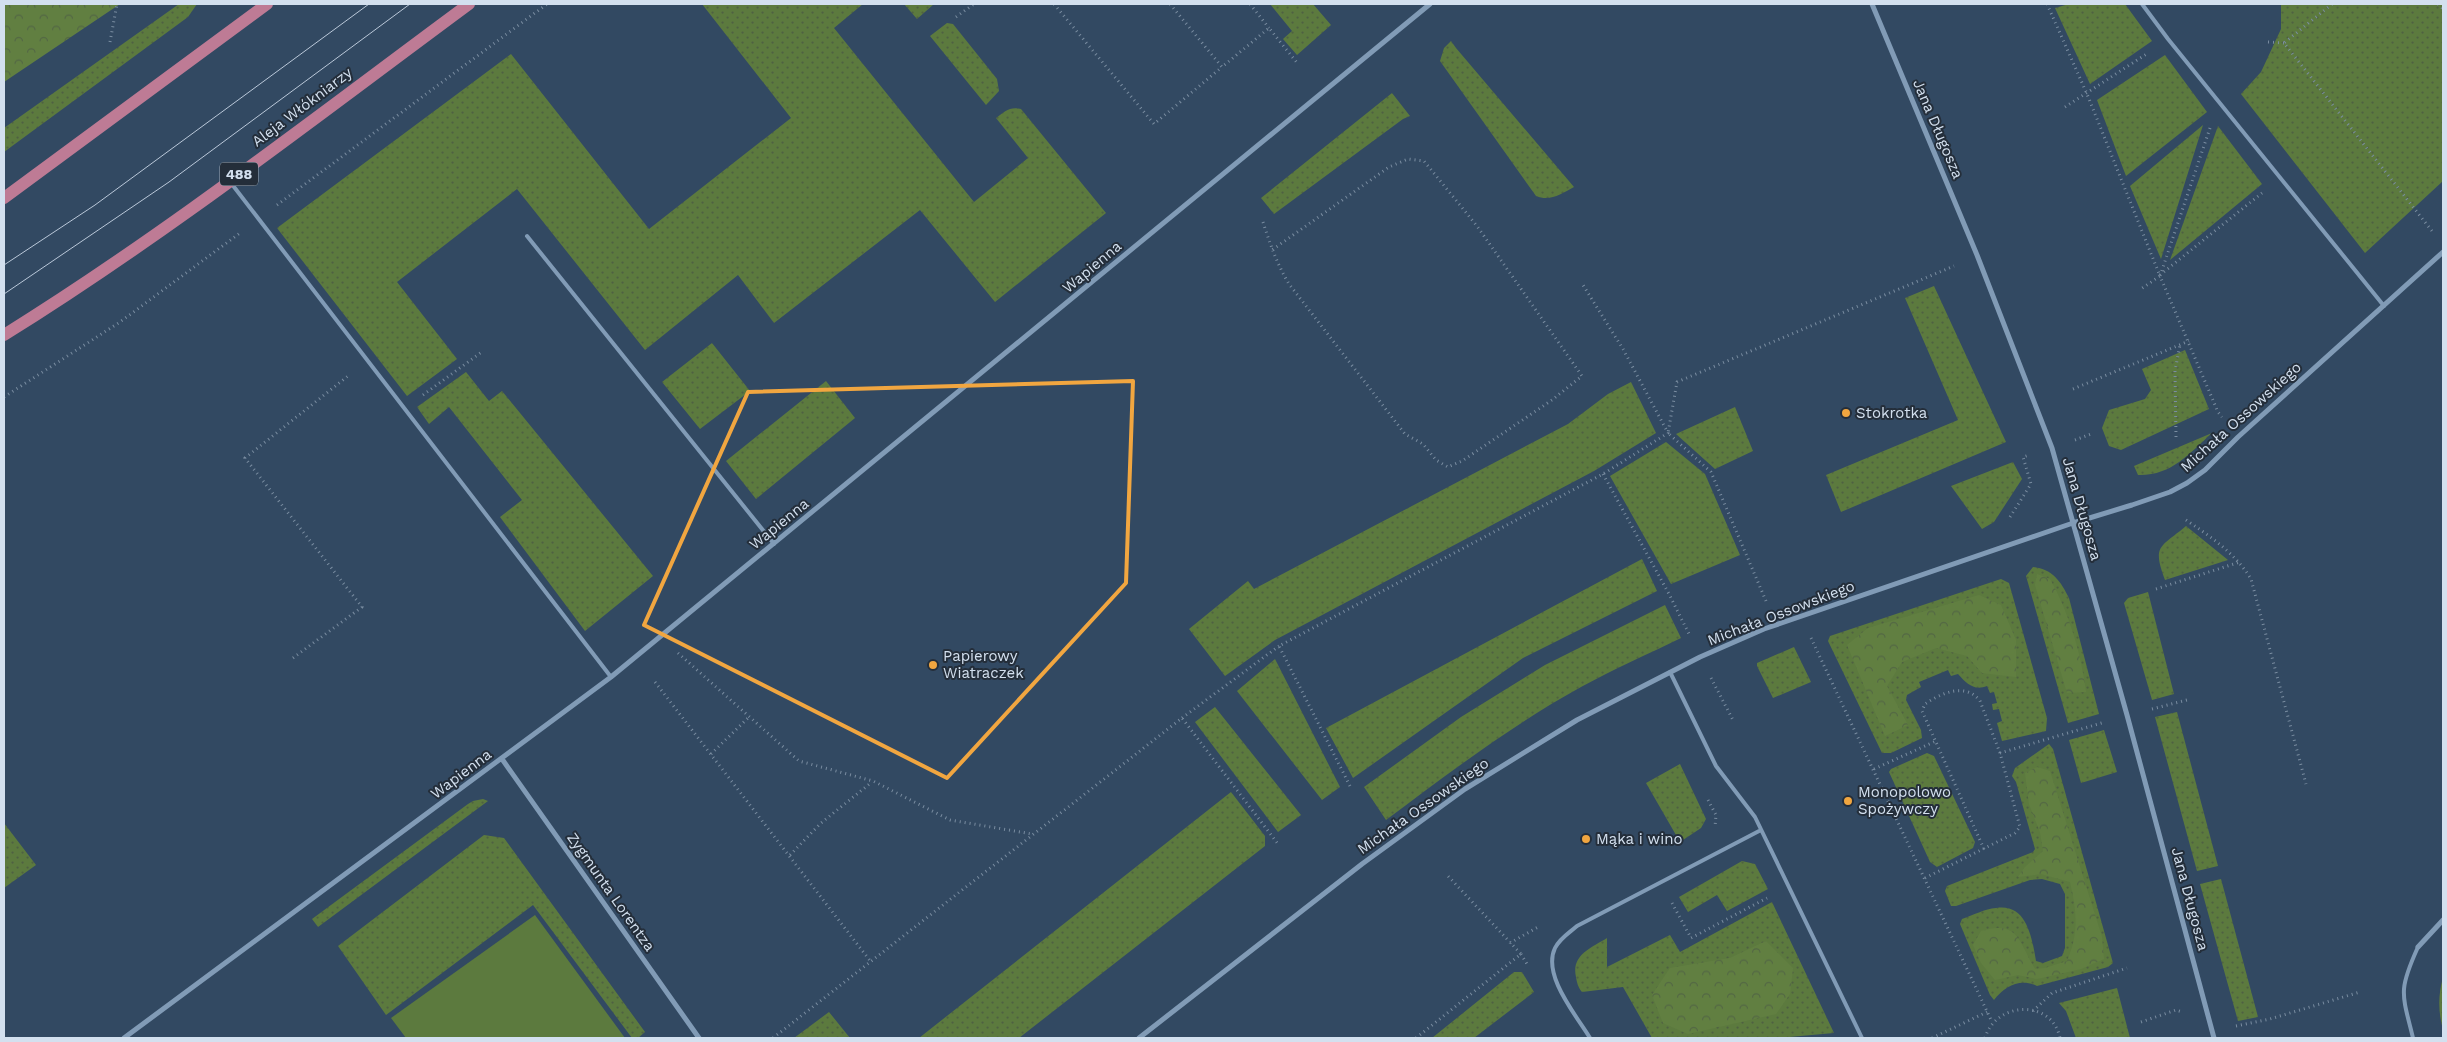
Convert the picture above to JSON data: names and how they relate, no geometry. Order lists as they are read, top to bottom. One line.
{"streets":{"main road":["Aleja Włókniarzy","488"],"street":["Jana Długosza","Wapienna","Michała Ossowskiego","Zygmunta Lorentza"]},"crossings":[["Jana Długosza","Michała Ossowskiego"],["Wapienna","Zygmunta Lorentza"]],"places":["Stokrotka","Papierowy Wiatraczek","Monopolowo Spożywczy","Mąka i wino"]}
